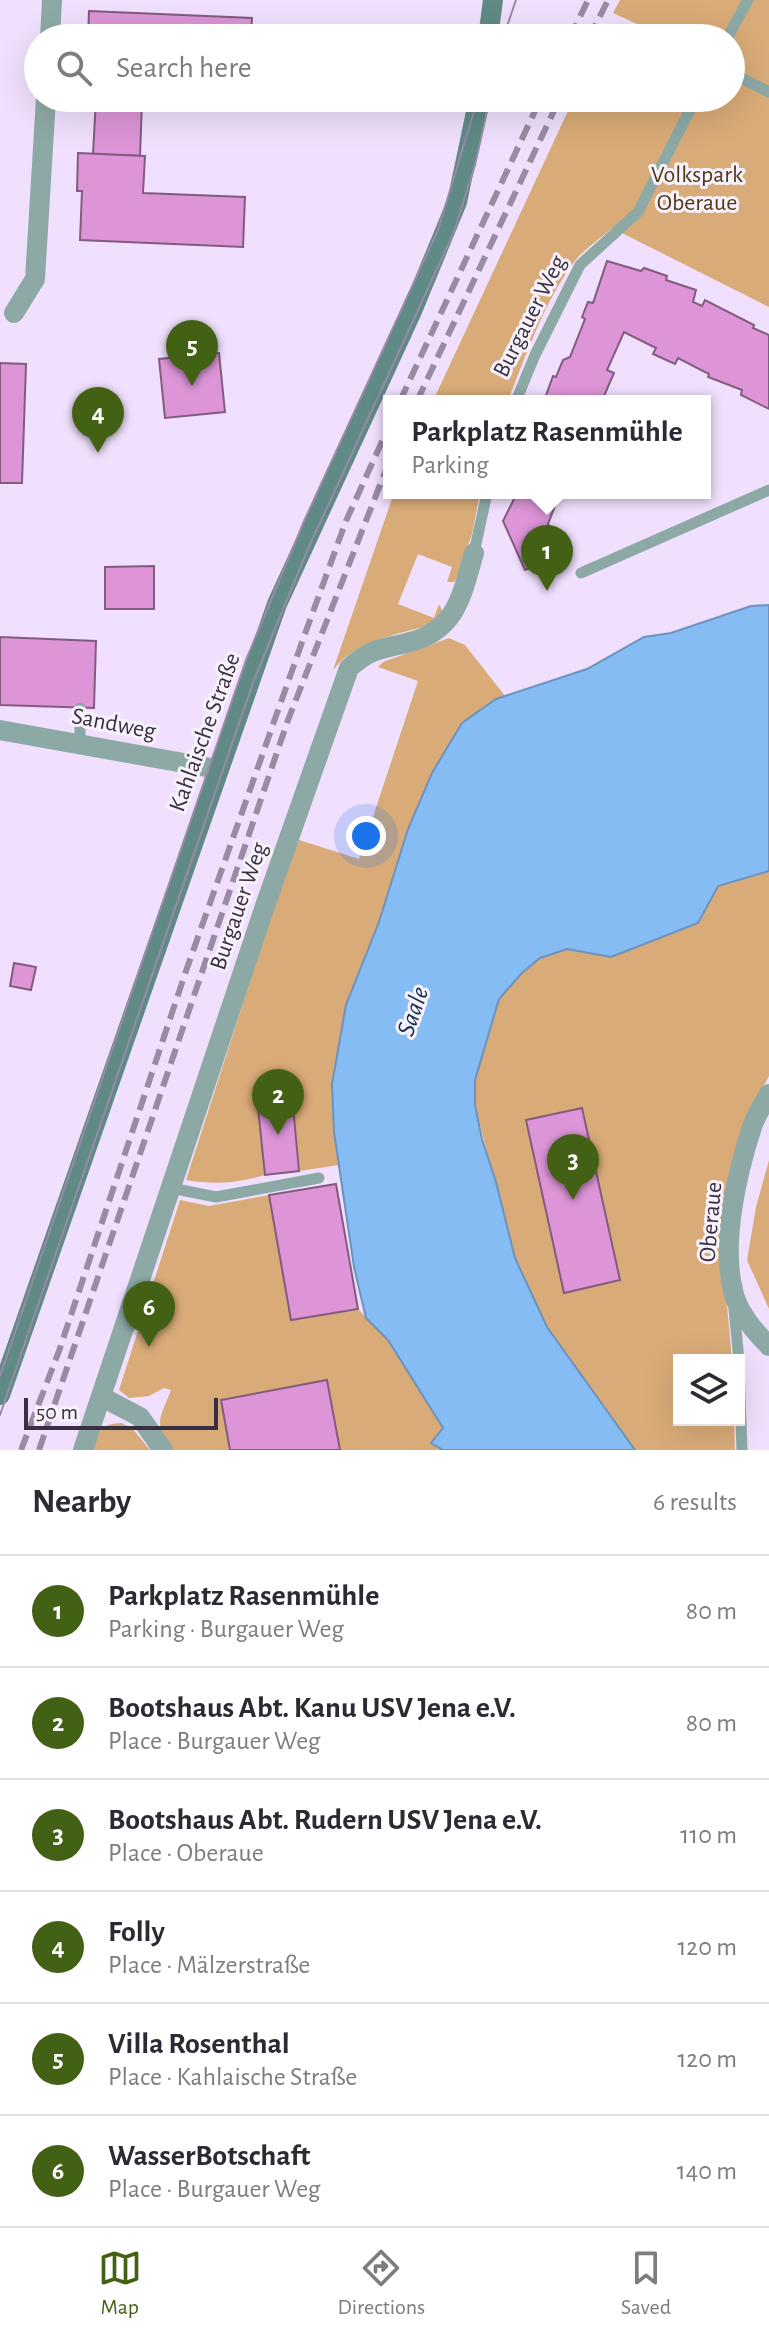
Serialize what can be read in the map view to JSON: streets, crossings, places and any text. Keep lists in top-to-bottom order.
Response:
{
  "streets": {
    "main road": ["Kahlaische Straße"],
    "street": ["Burgauer Weg", "Sandweg", "Oberaue"]
  },
  "crossings": [
    ["Sandweg", "Kahlaische Straße"]
  ],
  "water": ["Saale"],
  "parks": ["Volkspark Oberaue"],
  "scale_bar": "50 m",
  "page": {
    "search": "Search here",
    "pins": [
      "5",
      "4",
      "1",
      "2",
      "3",
      "6"
    ],
    "popup": ["Parkplatz Rasenmühle", "Parking"],
    "scale": "50 m",
    "heading": ["Nearby", "6 results"],
    "list": [
      {
        "mark": "1",
        "name": "Parkplatz Rasenmühle",
        "note": "Parking · Burgauer Weg",
        "value": "80 m"
      },
      {
        "mark": "2",
        "name": "Bootshaus Abt. Kanu USV Jena e.V.",
        "note": "Place · Burgauer Weg",
        "value": "80 m"
      },
      {
        "mark": "3",
        "name": "Bootshaus Abt. Rudern USV Jena e.V.",
        "note": "Place · Oberaue",
        "value": "110 m"
      },
      {
        "mark": "4",
        "name": "Folly",
        "note": "Place · Mälzerstraße",
        "value": "120 m"
      },
      {
        "mark": "5",
        "name": "Villa Rosenthal",
        "note": "Place · Kahlaische Straße",
        "value": "120 m"
      },
      {
        "mark": "6",
        "name": "WasserBotschaft",
        "note": "Place · Burgauer Weg",
        "value": "140 m"
      }
    ],
    "nav": ["Map", "Directions", "Saved"]
  }
}
